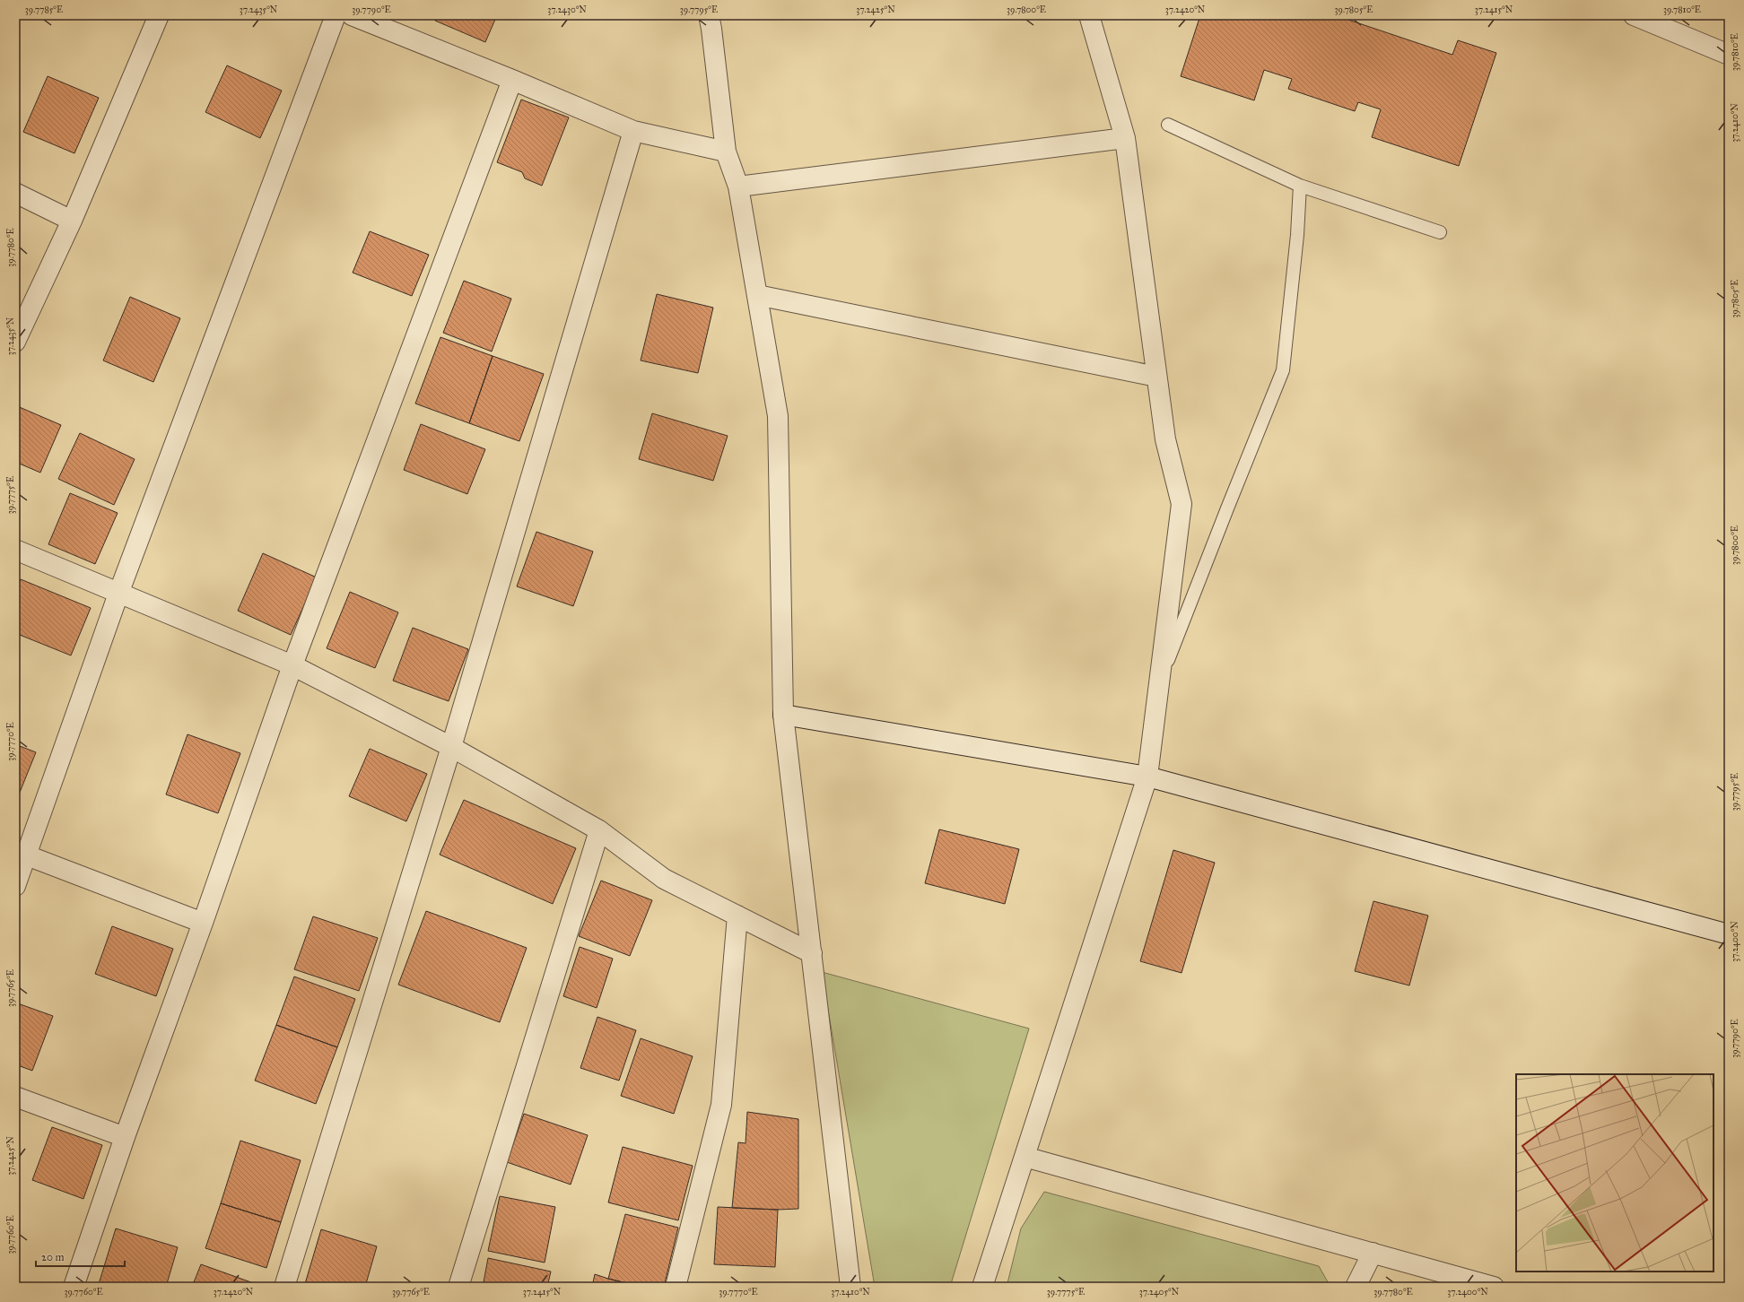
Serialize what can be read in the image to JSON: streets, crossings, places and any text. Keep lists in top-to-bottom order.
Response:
{
  "scale_bar": "20 m",
  "coordinates": [
    "39.7785°E",
    "37.2435°N",
    "39.7790°E",
    "37.2430°N",
    "39.7795°E",
    "37.2425°N",
    "39.7800°E",
    "37.2420°N",
    "39.7805°E",
    "37.2415°N",
    "39.7810°E",
    "37.2410°N",
    "39.7780°E",
    "39.7775°E",
    "39.7770°E",
    "37.2400°N",
    "39.7765°E",
    "39.7760°E",
    "37.2405°N"
  ]
}
